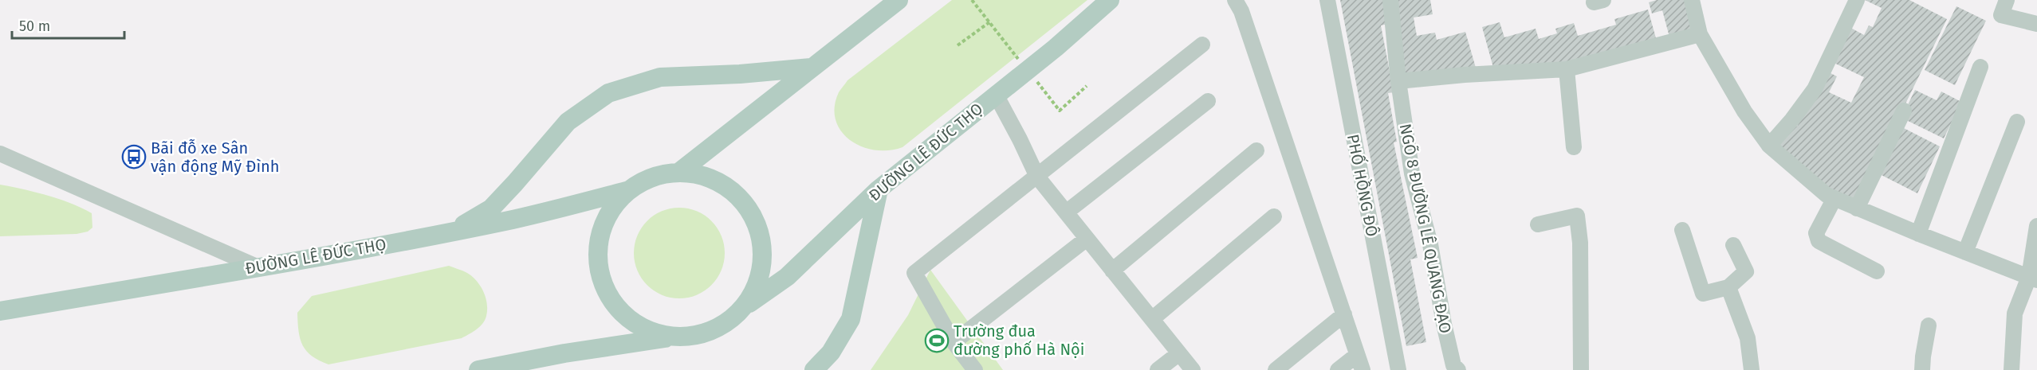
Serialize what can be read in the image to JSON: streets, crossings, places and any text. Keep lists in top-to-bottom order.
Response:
{
  "streets": {
    "main road": ["ĐƯỜNG LÊ ĐỨC THỌ"],
    "street": ["PHỐ HỒNG ĐÔ", "NGÕ 8 ĐƯỜNG LÊ QUANG ĐẠO"]
  },
  "places": {
    "bus stop": ["Bãi đỗ xe Sân vận động Mỹ Đình"],
    "sports": ["Trường đua đường phố Hà Nội"]
  },
  "scale_bar": "50 m"
}
